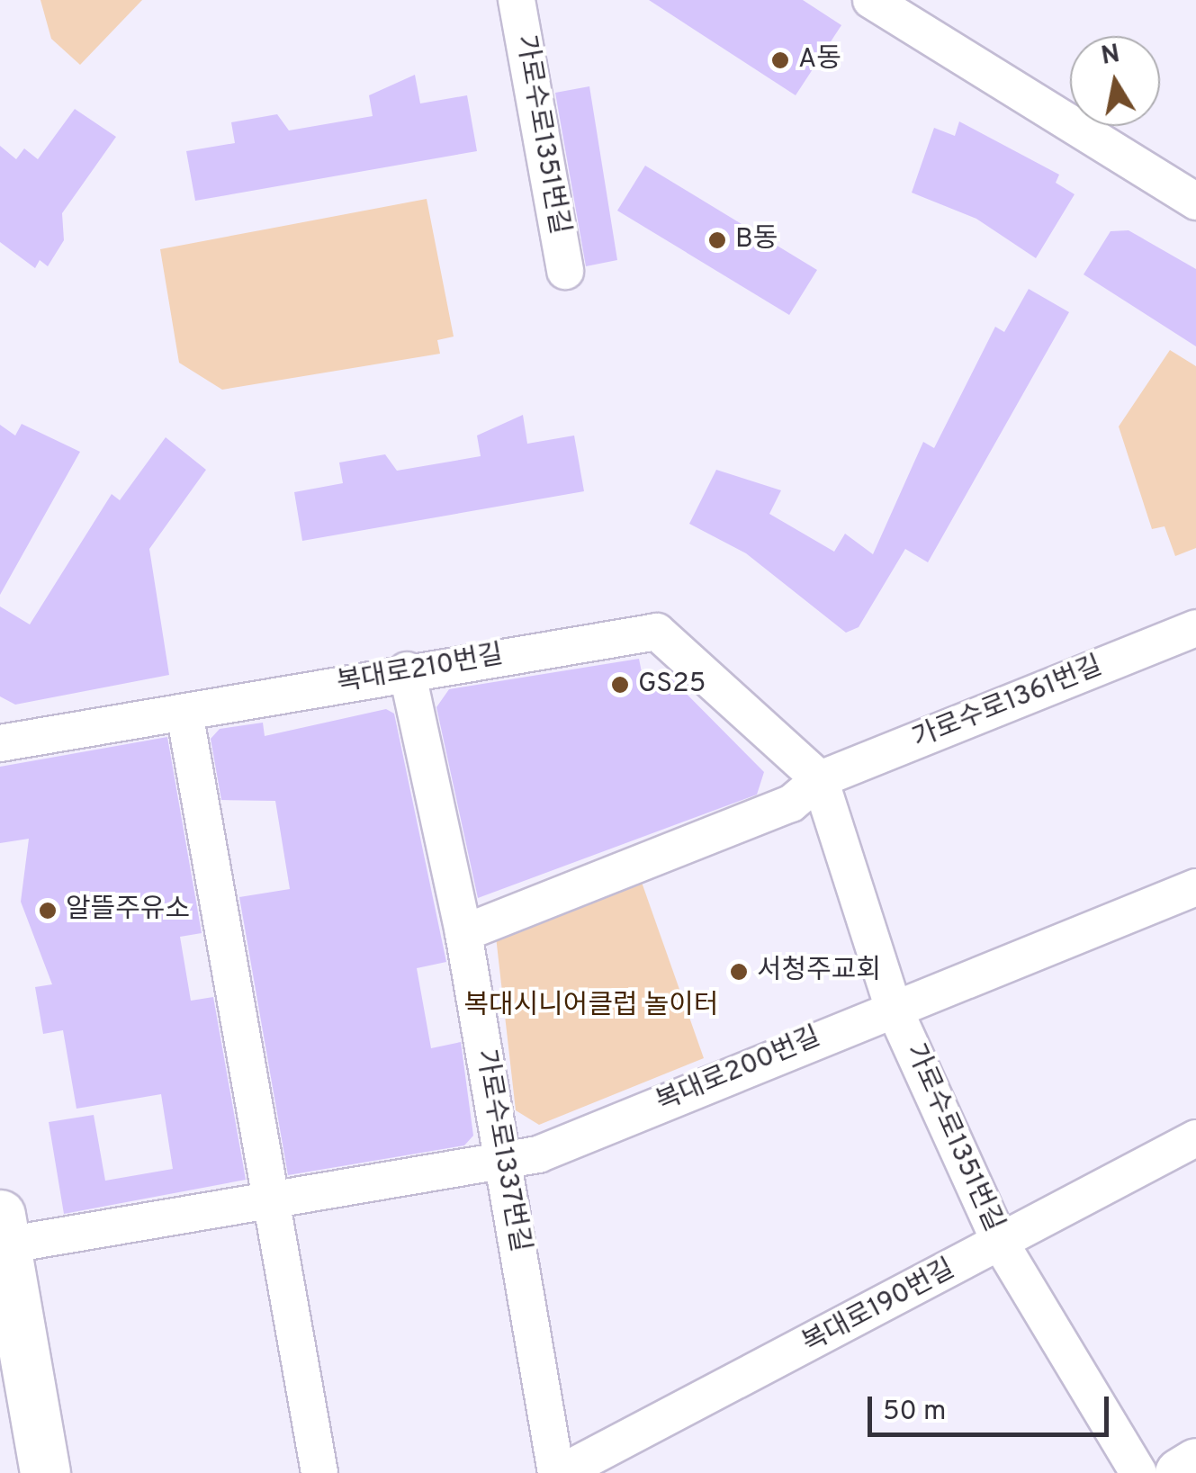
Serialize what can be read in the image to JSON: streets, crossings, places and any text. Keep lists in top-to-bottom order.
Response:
{
  "streets": {
    "street": [
      "가로수로1351번길",
      "복대로210번길",
      "가로수로1361번길",
      "복대로200번길",
      "가로수로1337번길",
      "복대로190번길"
    ]
  },
  "crossings": [
    ["가로수로1351번길", "복대로210번길"],
    ["가로수로1351번길", "가로수로1361번길"],
    ["가로수로1351번길", "복대로200번길"],
    ["가로수로1351번길", "복대로190번길"],
    ["복대로210번길", "가로수로1361번길"],
    ["복대로210번길", "가로수로1337번길"],
    ["복대로200번길", "가로수로1337번길"],
    ["가로수로1337번길", "복대로190번길"]
  ],
  "parks": ["복대시니어클럽 놀이터"],
  "places": [
    "A동",
    "B동",
    "GS25",
    "알뜰주유소",
    "서청주교회"
  ],
  "scale_bar": "50 m",
  "north": "top"
}
